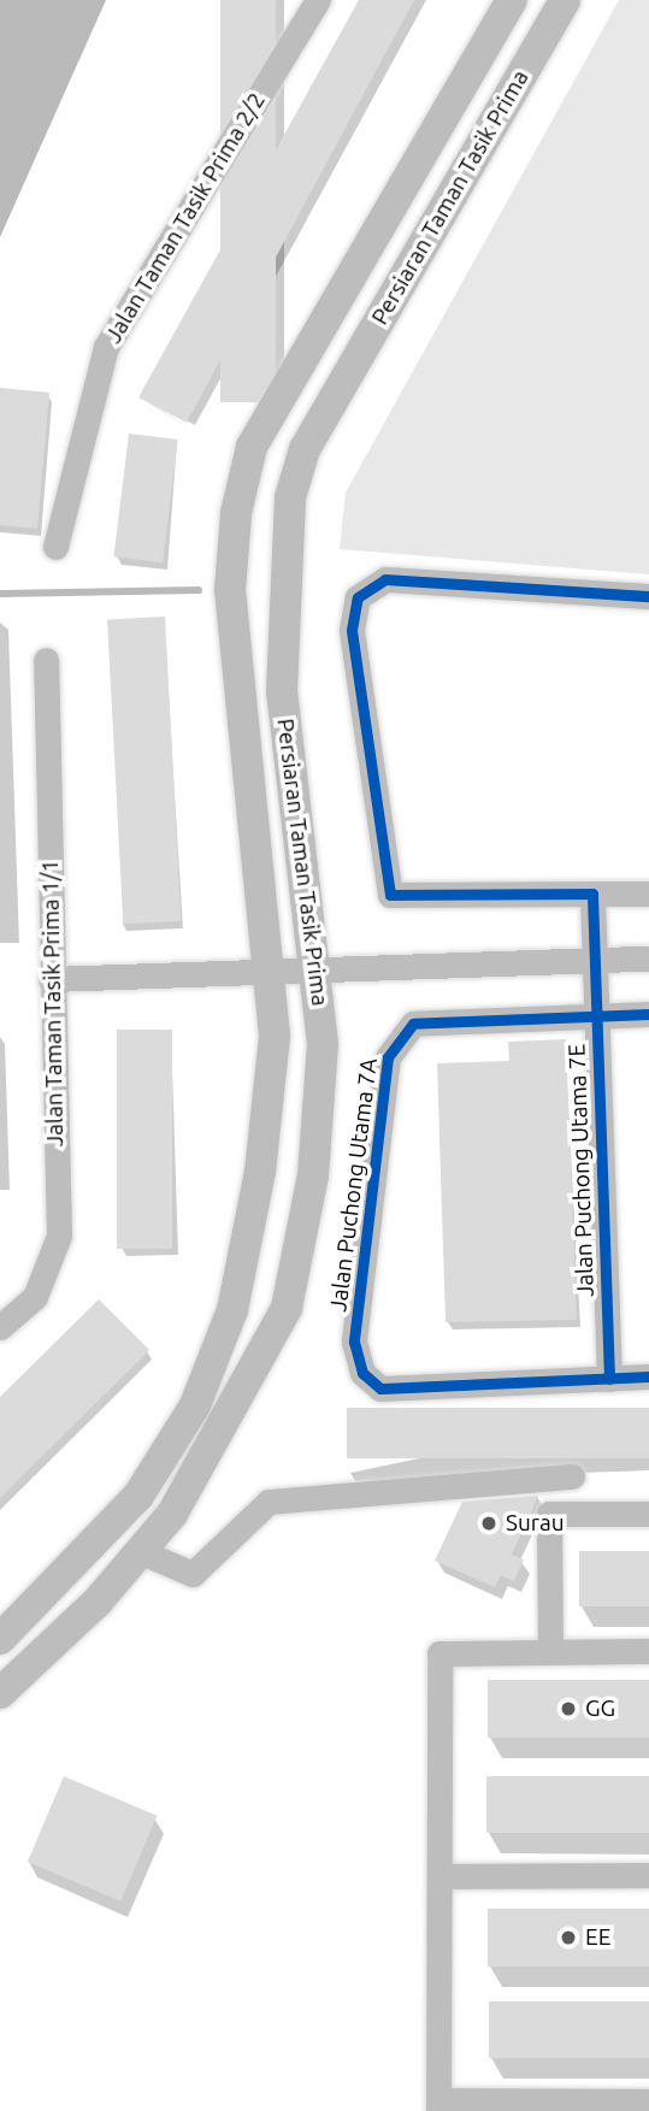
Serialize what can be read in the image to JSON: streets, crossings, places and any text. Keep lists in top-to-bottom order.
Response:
{
  "streets": {
    "main road": ["Persiaran Taman Tasik Prima"],
    "street": [
      "Jalan Taman Tasik Prima 2/2",
      "Jalan Taman Tasik Prima 1/1",
      "Jalan Puchong Utama 7E",
      "Jalan Puchong Utama 7A"
    ]
  },
  "crossings": [
    ["Jalan Puchong Utama 7E", "Jalan Puchong Utama 7A"]
  ],
  "places": ["Surau", "GG", "EE"]
}
